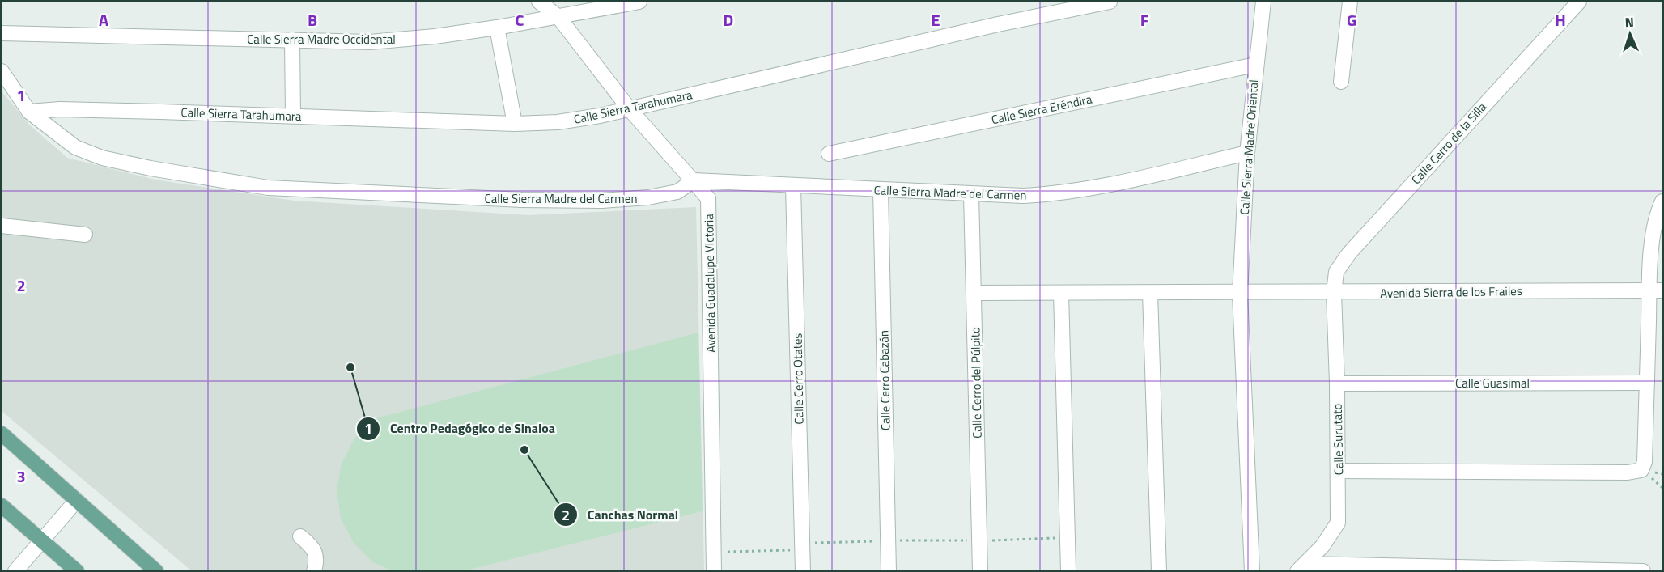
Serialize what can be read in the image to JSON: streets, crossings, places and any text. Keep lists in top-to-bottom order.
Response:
{
  "streets": {
    "street": [
      "Calle Sierra Madre Occidental",
      "Calle Sierra Tarahumara",
      "Calle Sierra Eréndira",
      "Calle Cerro de la Silla",
      "Calle Sierra Madre Oriental",
      "Calle Sierra Madre del Carmen",
      "Avenida Guadalupe Victoria",
      "Avenida Sierra de los Frailes",
      "Calle Cerro Otates",
      "Calle Cerro Cabazán",
      "Calle Cerro del Púlpito",
      "Calle Guasimal",
      "Calle Surutato"
    ]
  },
  "crossings": [
    ["Calle Sierra Madre Occidental", "Avenida Guadalupe Victoria"],
    ["Calle Sierra Tarahumara", "Calle Sierra Madre del Carmen"],
    ["Calle Sierra Tarahumara", "Avenida Guadalupe Victoria"],
    ["Calle Sierra Eréndira", "Calle Sierra Madre Oriental"],
    ["Calle Cerro de la Silla", "Avenida Sierra de los Frailes"],
    ["Calle Cerro de la Silla", "Calle Surutato"],
    ["Calle Sierra Madre Oriental", "Calle Sierra Madre del Carmen"],
    ["Calle Sierra Madre Oriental", "Avenida Sierra de los Frailes"],
    ["Calle Sierra Madre del Carmen", "Avenida Guadalupe Victoria"],
    ["Calle Sierra Madre del Carmen", "Calle Cerro Otates"],
    ["Calle Sierra Madre del Carmen", "Calle Cerro Cabazán"],
    ["Calle Sierra Madre del Carmen", "Calle Cerro del Púlpito"],
    ["Avenida Sierra de los Frailes", "Calle Cerro del Púlpito"],
    ["Avenida Sierra de los Frailes", "Calle Surutato"],
    ["Calle Guasimal", "Calle Surutato"]
  ],
  "places": ["Centro Pedagógico de Sinaloa", "Canchas Normal"],
  "north": "top",
  "grid": {
    "columns": [
      "A",
      "B",
      "C",
      "D",
      "E",
      "F",
      "G",
      "H"
    ],
    "rows": ["1", "2", "3"]
  }
}
